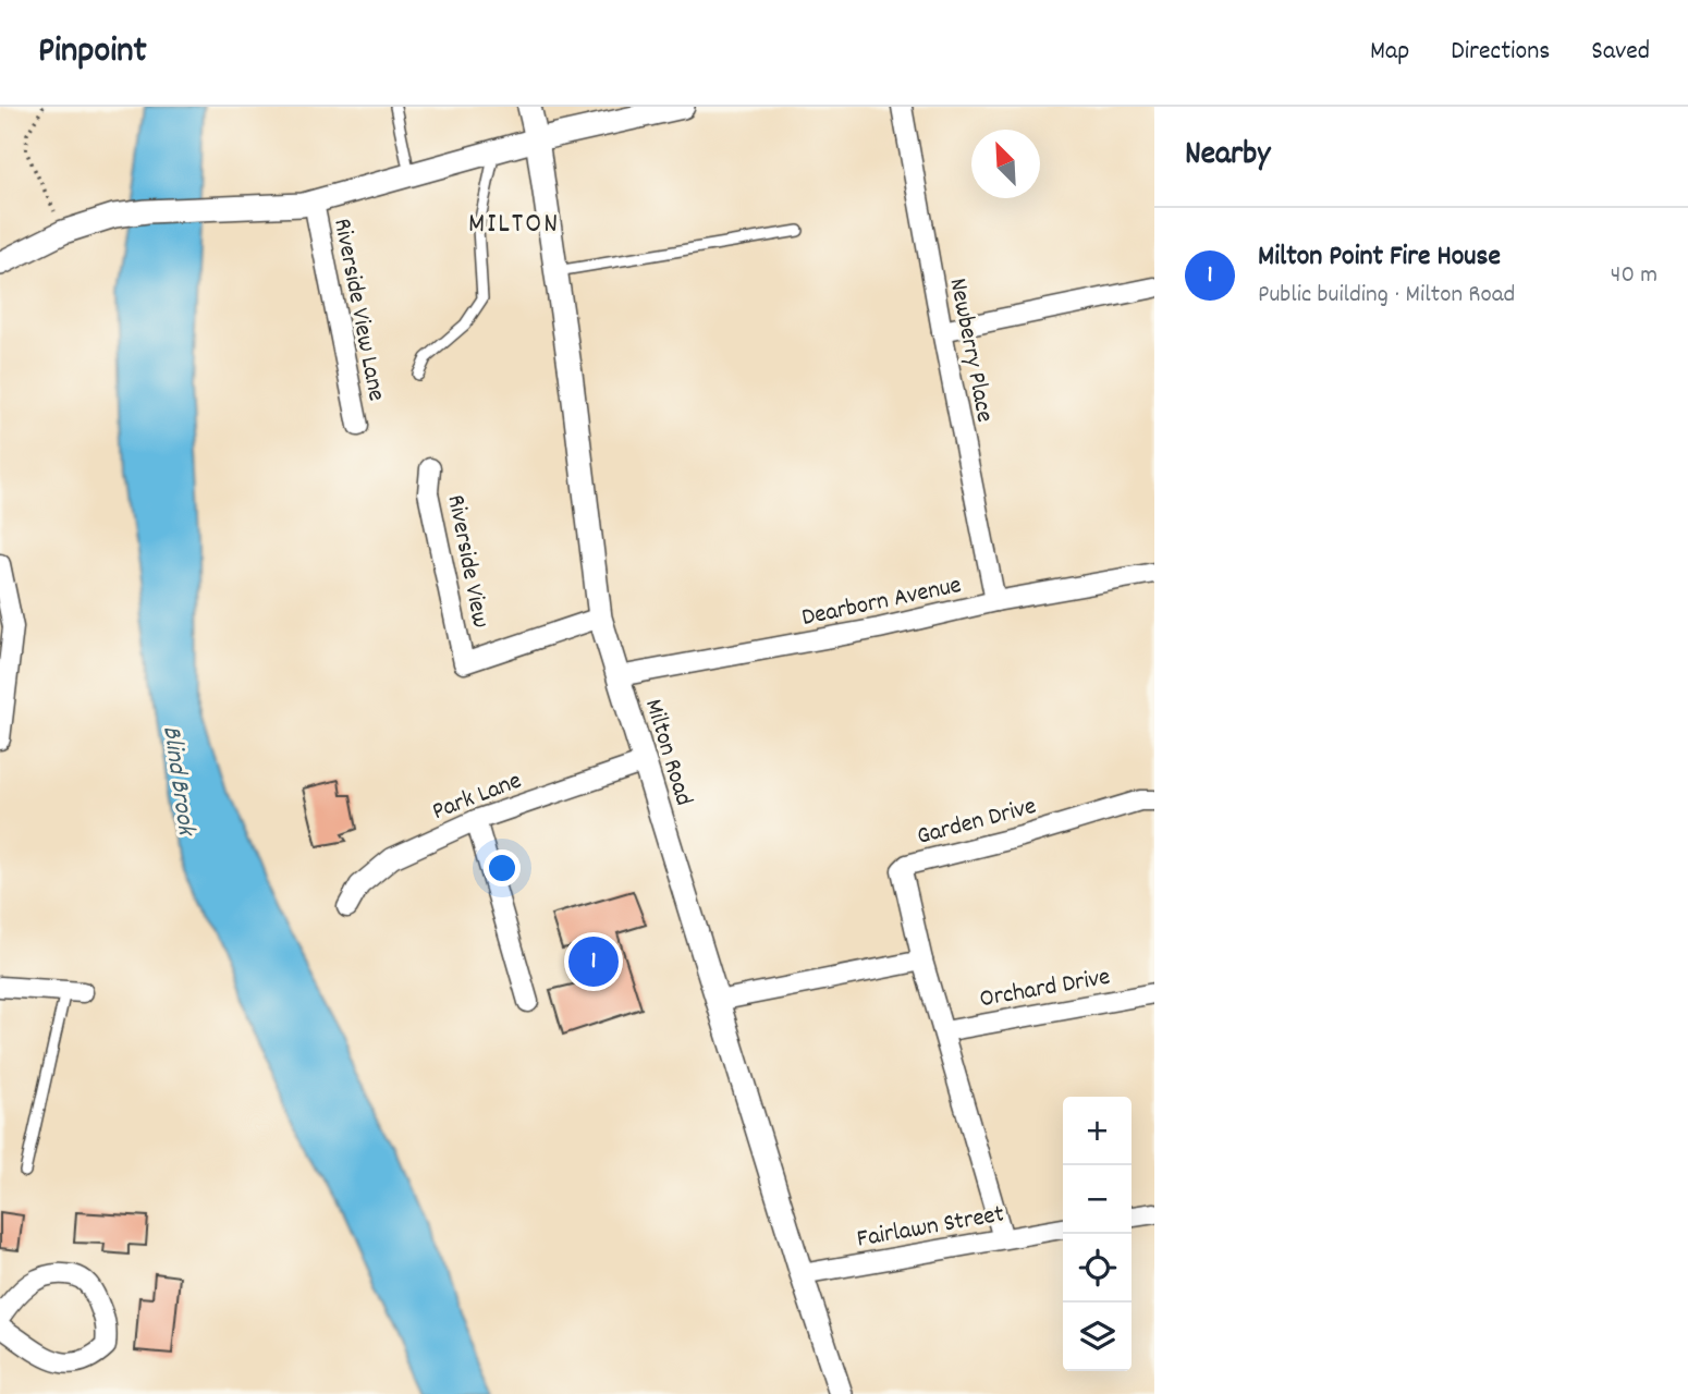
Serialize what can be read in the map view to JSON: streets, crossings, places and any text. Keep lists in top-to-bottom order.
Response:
{
  "streets": {
    "street": [
      "Riverside View Lane",
      "Newberry Place",
      "Riverside View",
      "Dearborn Avenue",
      "Milton Road",
      "Park Lane",
      "Garden Drive",
      "Orchard Drive",
      "Fairlawn Street"
    ]
  },
  "crossings": [
    ["Newberry Place", "Dearborn Avenue"],
    ["Riverside View", "Milton Road"],
    ["Dearborn Avenue", "Milton Road"],
    ["Milton Road", "Park Lane"],
    ["Milton Road", "Fairlawn Street"],
    ["Garden Drive", "Orchard Drive"],
    ["Garden Drive", "Fairlawn Street"]
  ],
  "districts": ["MILTON"],
  "water": ["Blind Brook"],
  "north": "top left",
  "page": {
    "header": "Pinpoint",
    "nav": ["Map", "Directions", "Saved"],
    "heading": "Nearby",
    "list": [
      {
        "mark": "1",
        "name": "Milton Point Fire House",
        "note": "Public building · Milton Road",
        "value": "40 m"
      }
    ],
    "pins": "1",
    "map_buttons": ["+", "−"]
  }
}
